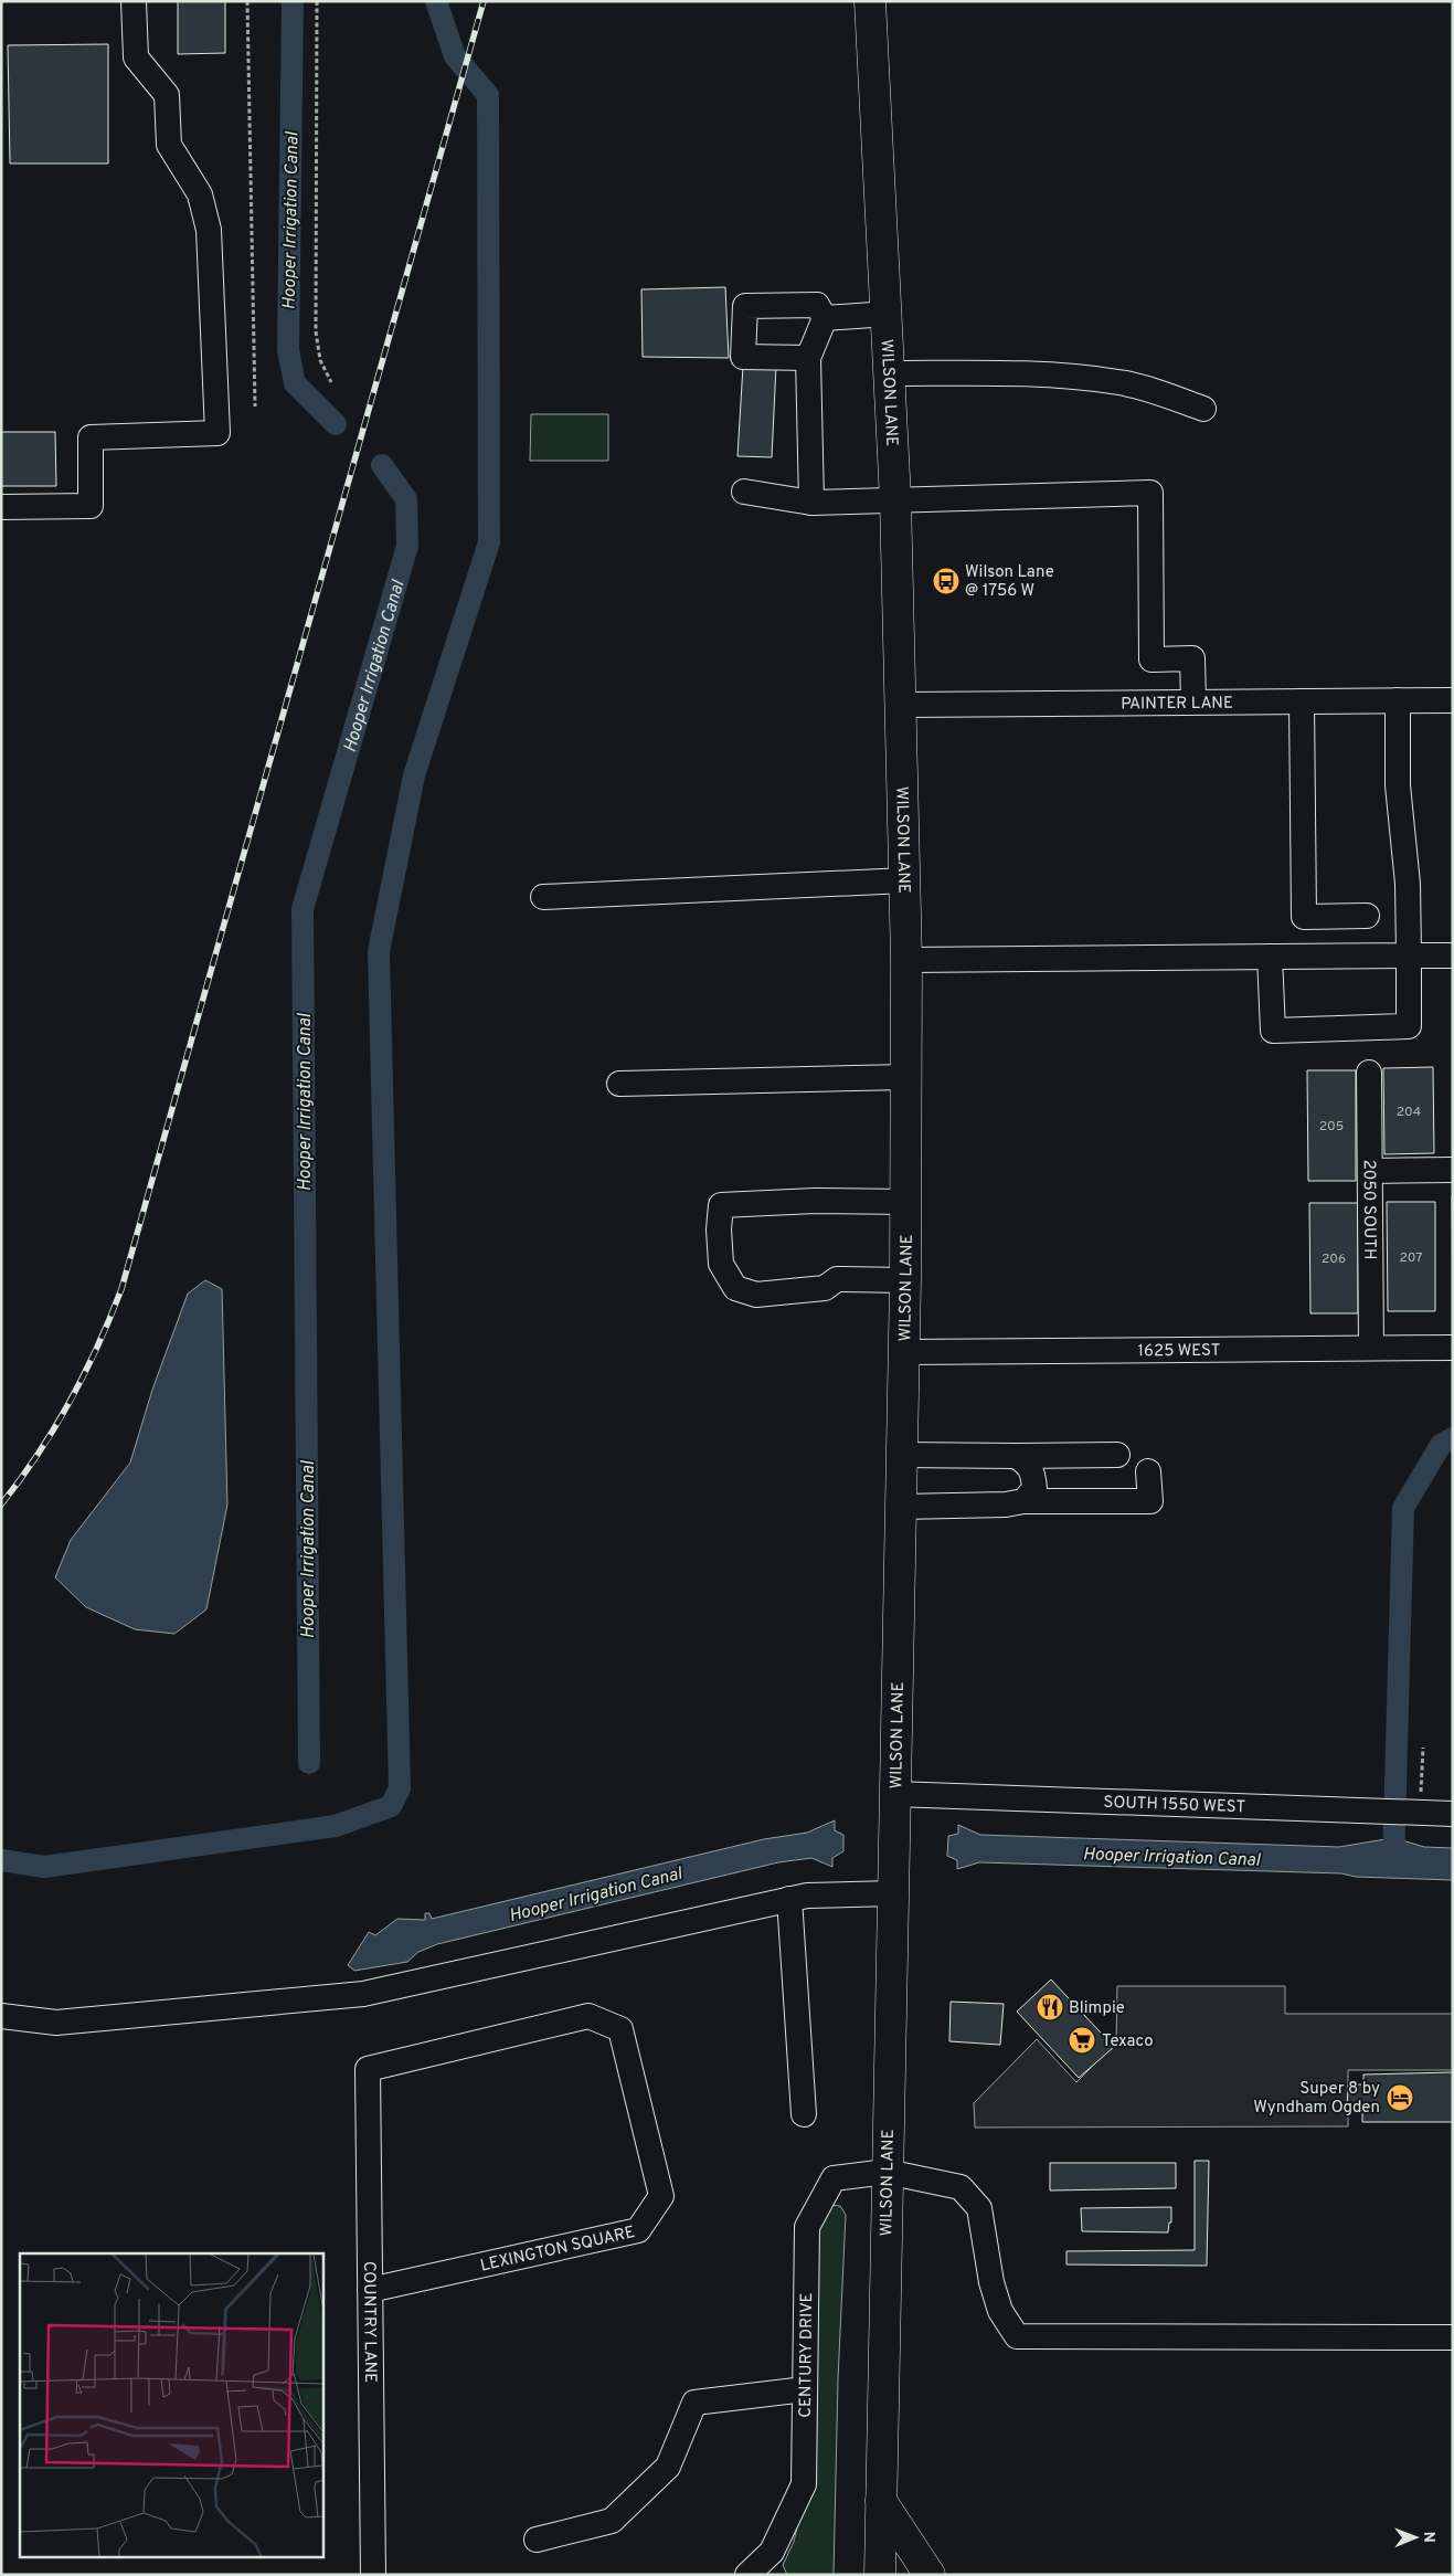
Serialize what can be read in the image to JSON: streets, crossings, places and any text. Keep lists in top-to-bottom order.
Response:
{
  "streets": {
    "main road": ["WILSON LANE"],
    "street": [
      "PAINTER LANE",
      "2050 SOUTH",
      "1625 WEST",
      "SOUTH 1550 WEST",
      "LEXINGTON SQUARE",
      "COUNTRY LANE",
      "CENTURY DRIVE"
    ]
  },
  "crossings": [
    ["WILSON LANE", "PAINTER LANE"],
    ["WILSON LANE", "1625 WEST"],
    ["WILSON LANE", "SOUTH 1550 WEST"],
    ["WILSON LANE", "CENTURY DRIVE"],
    ["2050 SOUTH", "1625 WEST"],
    ["LEXINGTON SQUARE", "COUNTRY LANE"]
  ],
  "water": ["Hooper Irrigation Canal"],
  "places": {
    "bus stop": ["Wilson Lane @ 1756 W"],
    "restaurant": ["Blimpie"],
    "supermarket": ["Texaco"],
    "hotel": ["Super 8 by Wyndham Ogden"]
  },
  "house_numbers": [
    "204",
    "205",
    "207",
    "206"
  ],
  "north": "right"
}
